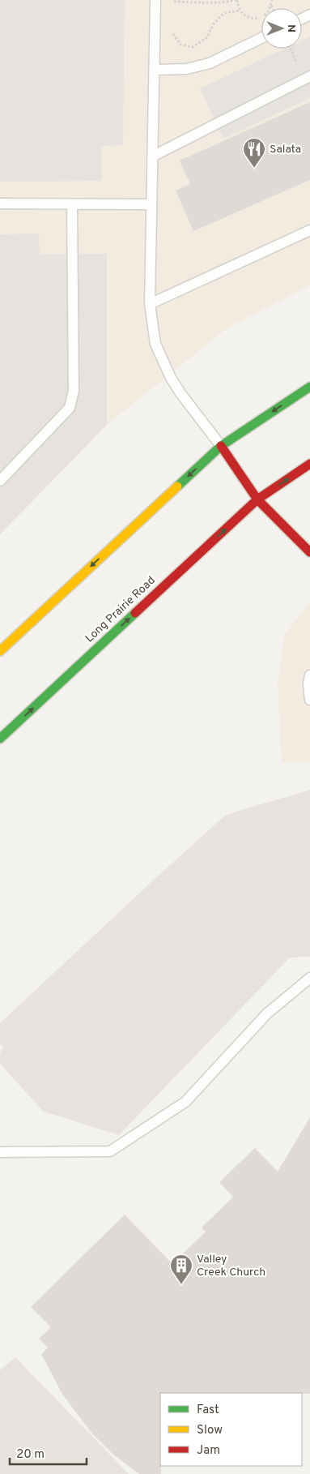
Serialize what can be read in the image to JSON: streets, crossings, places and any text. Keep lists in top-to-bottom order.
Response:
{
  "streets": {
    "main road": ["Long Prairie Road"]
  },
  "places": {
    "restaurant": ["Salata"],
    "building": ["Valley Creek Church"]
  },
  "legend": ["Fast", "Slow", "Jam"],
  "scale_bar": "20 m",
  "north": "right"
}
